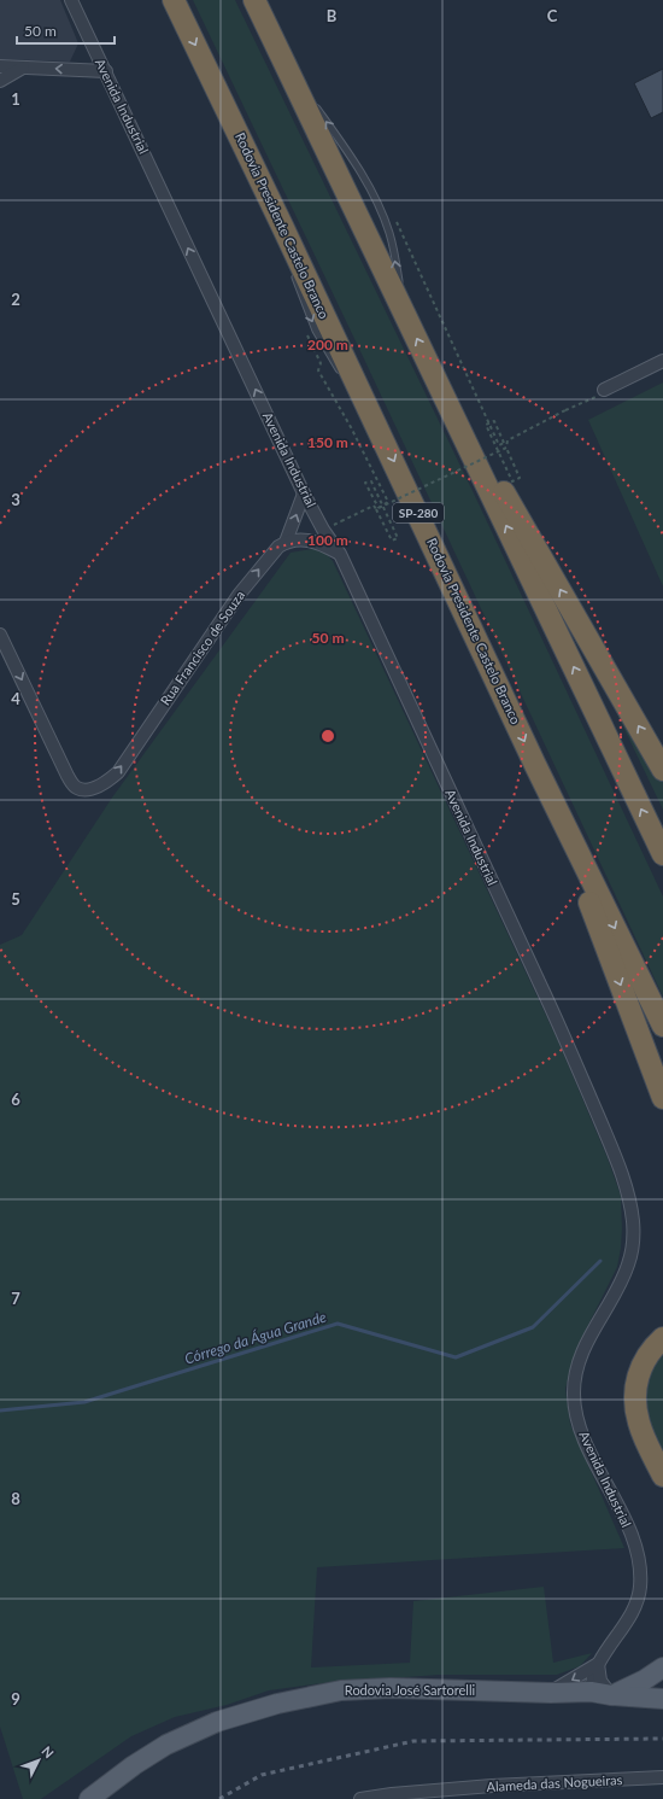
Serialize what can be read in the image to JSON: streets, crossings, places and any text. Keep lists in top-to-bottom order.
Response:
{
  "streets": {
    "highway": ["Rodovia Presidente Castelo Branco", "SP-280"],
    "main road": ["Rodovia José Sartorelli"],
    "street": ["Avenida Industrial", "Rua Francisco de Souza", "Alameda das Nogueiras"]
  },
  "crossings": [
    ["Avenida Industrial", "Rodovia José Sartorelli"]
  ],
  "water": ["Córrego da Água Grande"],
  "scale_bar": "50 m",
  "north": "top right",
  "grid": {
    "columns": ["B", "C"],
    "rows": [
      "1",
      "2",
      "3",
      "4",
      "5",
      "6",
      "7",
      "8",
      "9"
    ]
  },
  "rings": [
    "200 m",
    "150 m",
    "100 m",
    "50 m"
  ]
}
